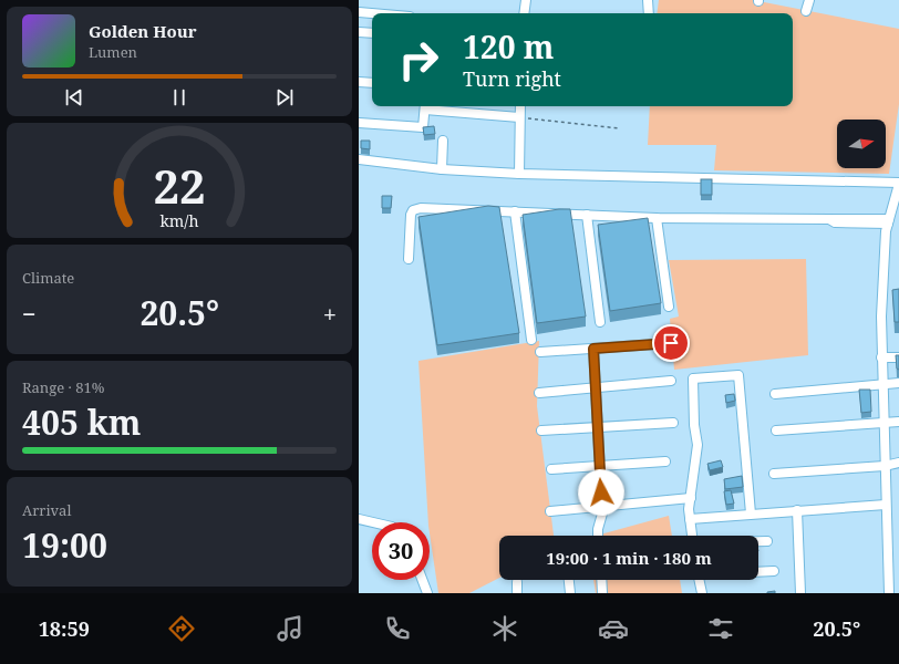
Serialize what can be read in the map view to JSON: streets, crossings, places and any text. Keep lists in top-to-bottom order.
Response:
{
  "north": "right",
  "page": {
    "turn": ["120 m", "Turn right"],
    "song": ["Golden Hour", "Lumen"],
    "tile": [
      "Climate",
      ["Range · 81%", "405 km"],
      ["Arrival", "19:00"]
    ],
    "heat": ["−", "20.5°", "+"],
    "limit": "30",
    "trip": "19:00 · 1 min · 180 m",
    "tabs": ["18:59", "20.5°"],
    "gauge": ["22", "km/h"]
  }
}
